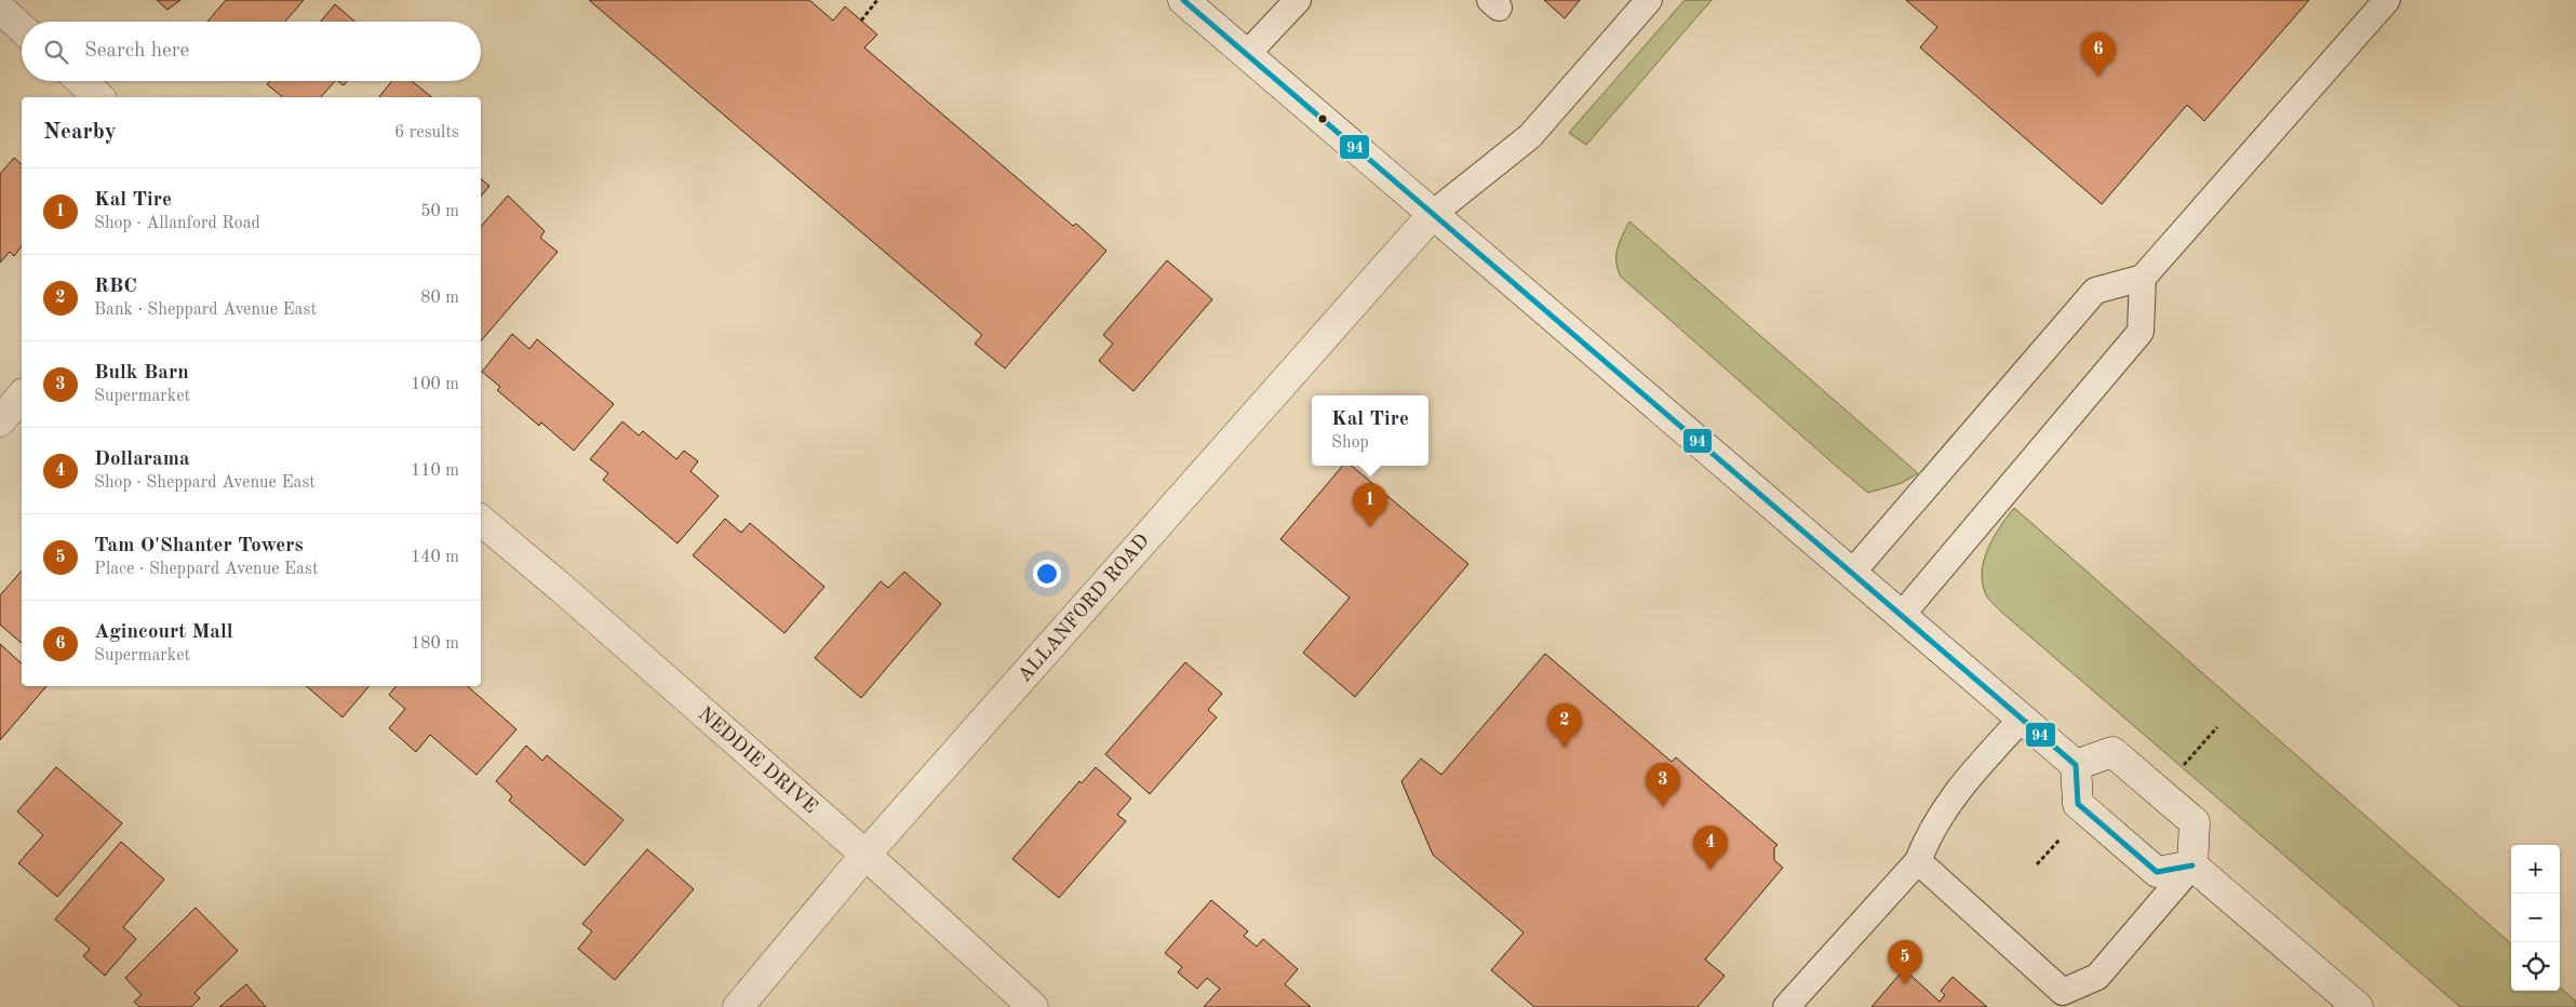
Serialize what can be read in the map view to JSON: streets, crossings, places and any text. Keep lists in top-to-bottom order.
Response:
{
  "streets": {
    "street": ["ALLANFORD ROAD", "NEDDIE DRIVE"]
  },
  "crossings": [
    ["ALLANFORD ROAD", "NEDDIE DRIVE"]
  ],
  "lines": ["transit line 94"],
  "page": {
    "search": "Search here",
    "pins": [
      "6",
      "1",
      "2",
      "3",
      "4",
      "5"
    ],
    "heading": ["Nearby", "6 results"],
    "list": [
      {
        "mark": "1",
        "name": "Kal Tire",
        "note": "Shop · Allanford Road",
        "value": "50 m"
      },
      {
        "mark": "2",
        "name": "RBC",
        "note": "Bank · Sheppard Avenue East",
        "value": "80 m"
      },
      {
        "mark": "3",
        "name": "Bulk Barn",
        "note": "Supermarket",
        "value": "100 m"
      },
      {
        "mark": "4",
        "name": "Dollarama",
        "note": "Shop · Sheppard Avenue East",
        "value": "110 m"
      },
      {
        "mark": "5",
        "name": "Tam O'Shanter Towers",
        "note": "Place · Sheppard Avenue East",
        "value": "140 m"
      },
      {
        "mark": "6",
        "name": "Agincourt Mall",
        "note": "Supermarket",
        "value": "180 m"
      }
    ],
    "popup": ["Kal Tire", "Shop"],
    "map_buttons": ["+", "−"]
  }
}
